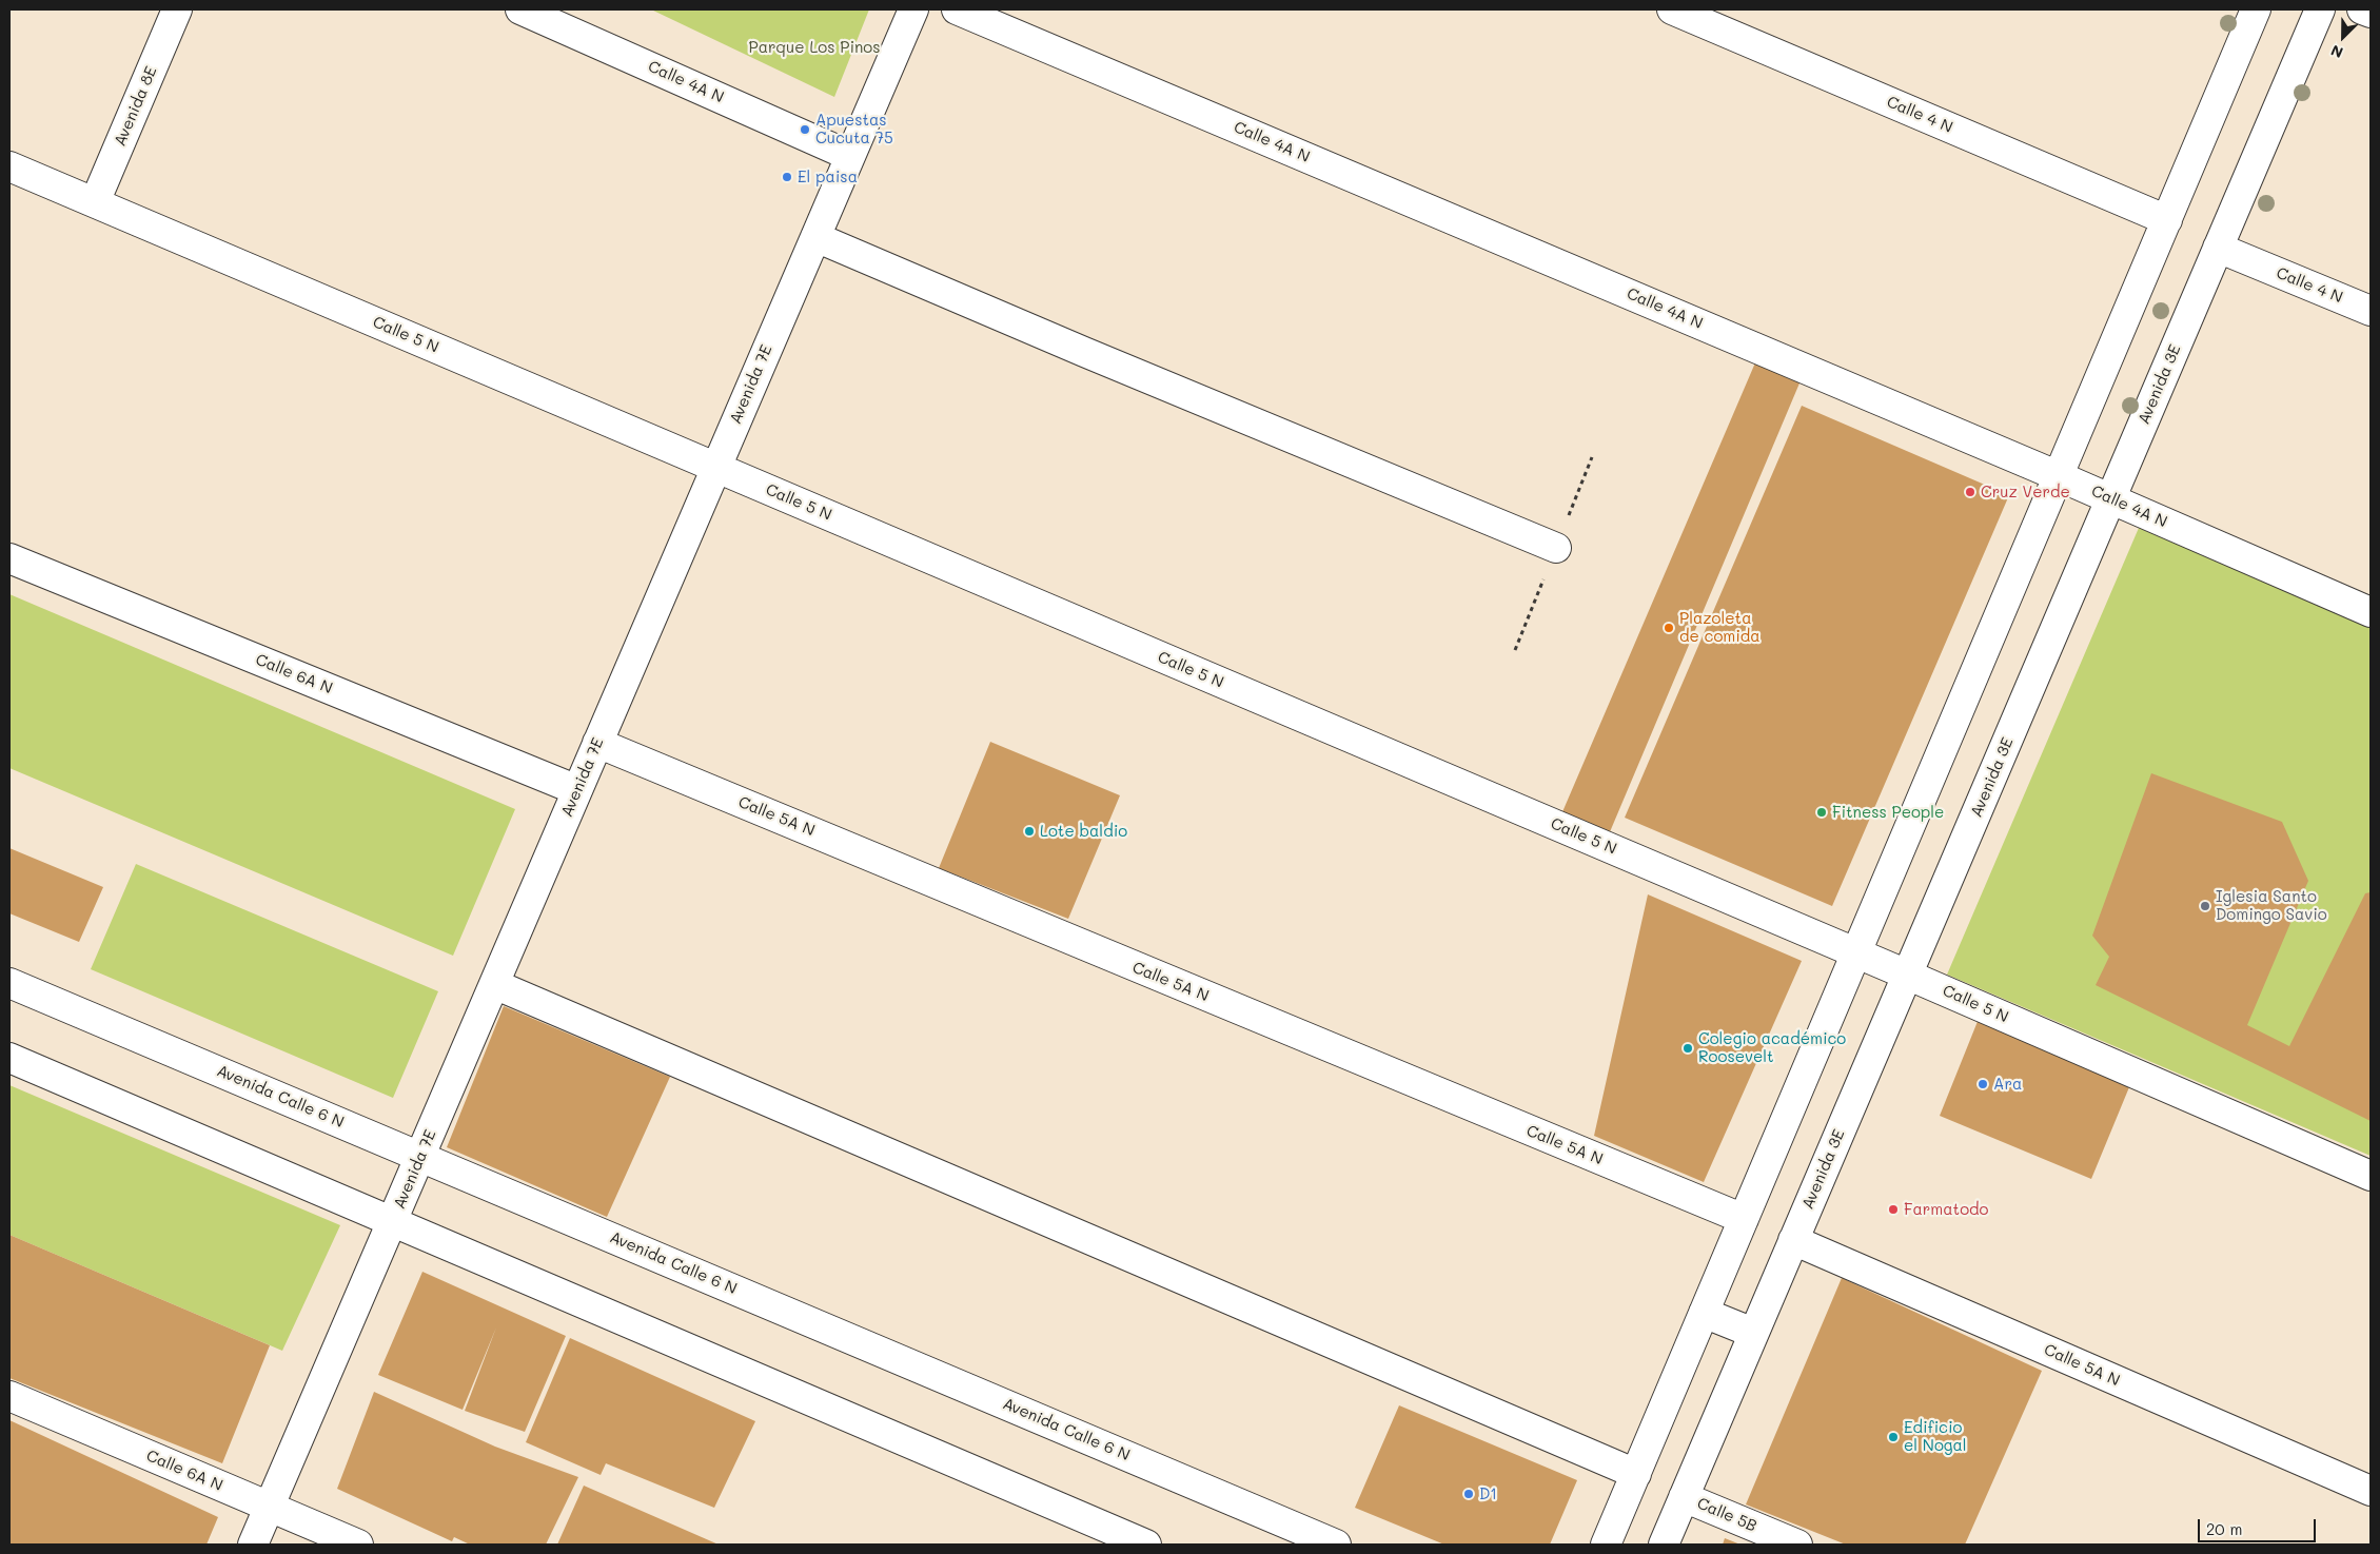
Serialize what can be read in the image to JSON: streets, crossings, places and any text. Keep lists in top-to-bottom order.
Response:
{
  "streets": {
    "street": [
      "Calle 4A N",
      "Avenida 8E",
      "Calle 4 N",
      "Calle 5 N",
      "Avenida 7E",
      "Avenida 3E",
      "Calle 6A N",
      "Calle 5A N",
      "Avenida Calle 6 N",
      "Calle 5B"
    ]
  },
  "crossings": [
    ["Calle 4A N", "Avenida 7E"],
    ["Calle 4A N", "Avenida 3E"],
    ["Avenida 8E", "Calle 5 N"],
    ["Calle 4 N", "Avenida 3E"],
    ["Calle 5 N", "Avenida 7E"],
    ["Calle 5 N", "Avenida 3E"],
    ["Avenida 7E", "Calle 6A N"],
    ["Avenida 7E", "Calle 5A N"],
    ["Avenida 7E", "Avenida Calle 6 N"],
    ["Avenida 3E", "Calle 5A N"],
    ["Avenida 3E", "Calle 5B"]
  ],
  "parks": ["Parque Los Pinos"],
  "places": [
    "Apuestas Cucuta 75",
    "El paisa",
    "Cruz Verde",
    "Plazoleta de comida",
    "Fitness People",
    "Lote baldio",
    "Iglesia Santo Domingo Savio",
    "Colegio académico Roosevelt",
    "Ara",
    "Farmatodo",
    "Edificio el Nogal",
    "D1"
  ],
  "scale_bar": "20 m",
  "north": "bottom left"
}
